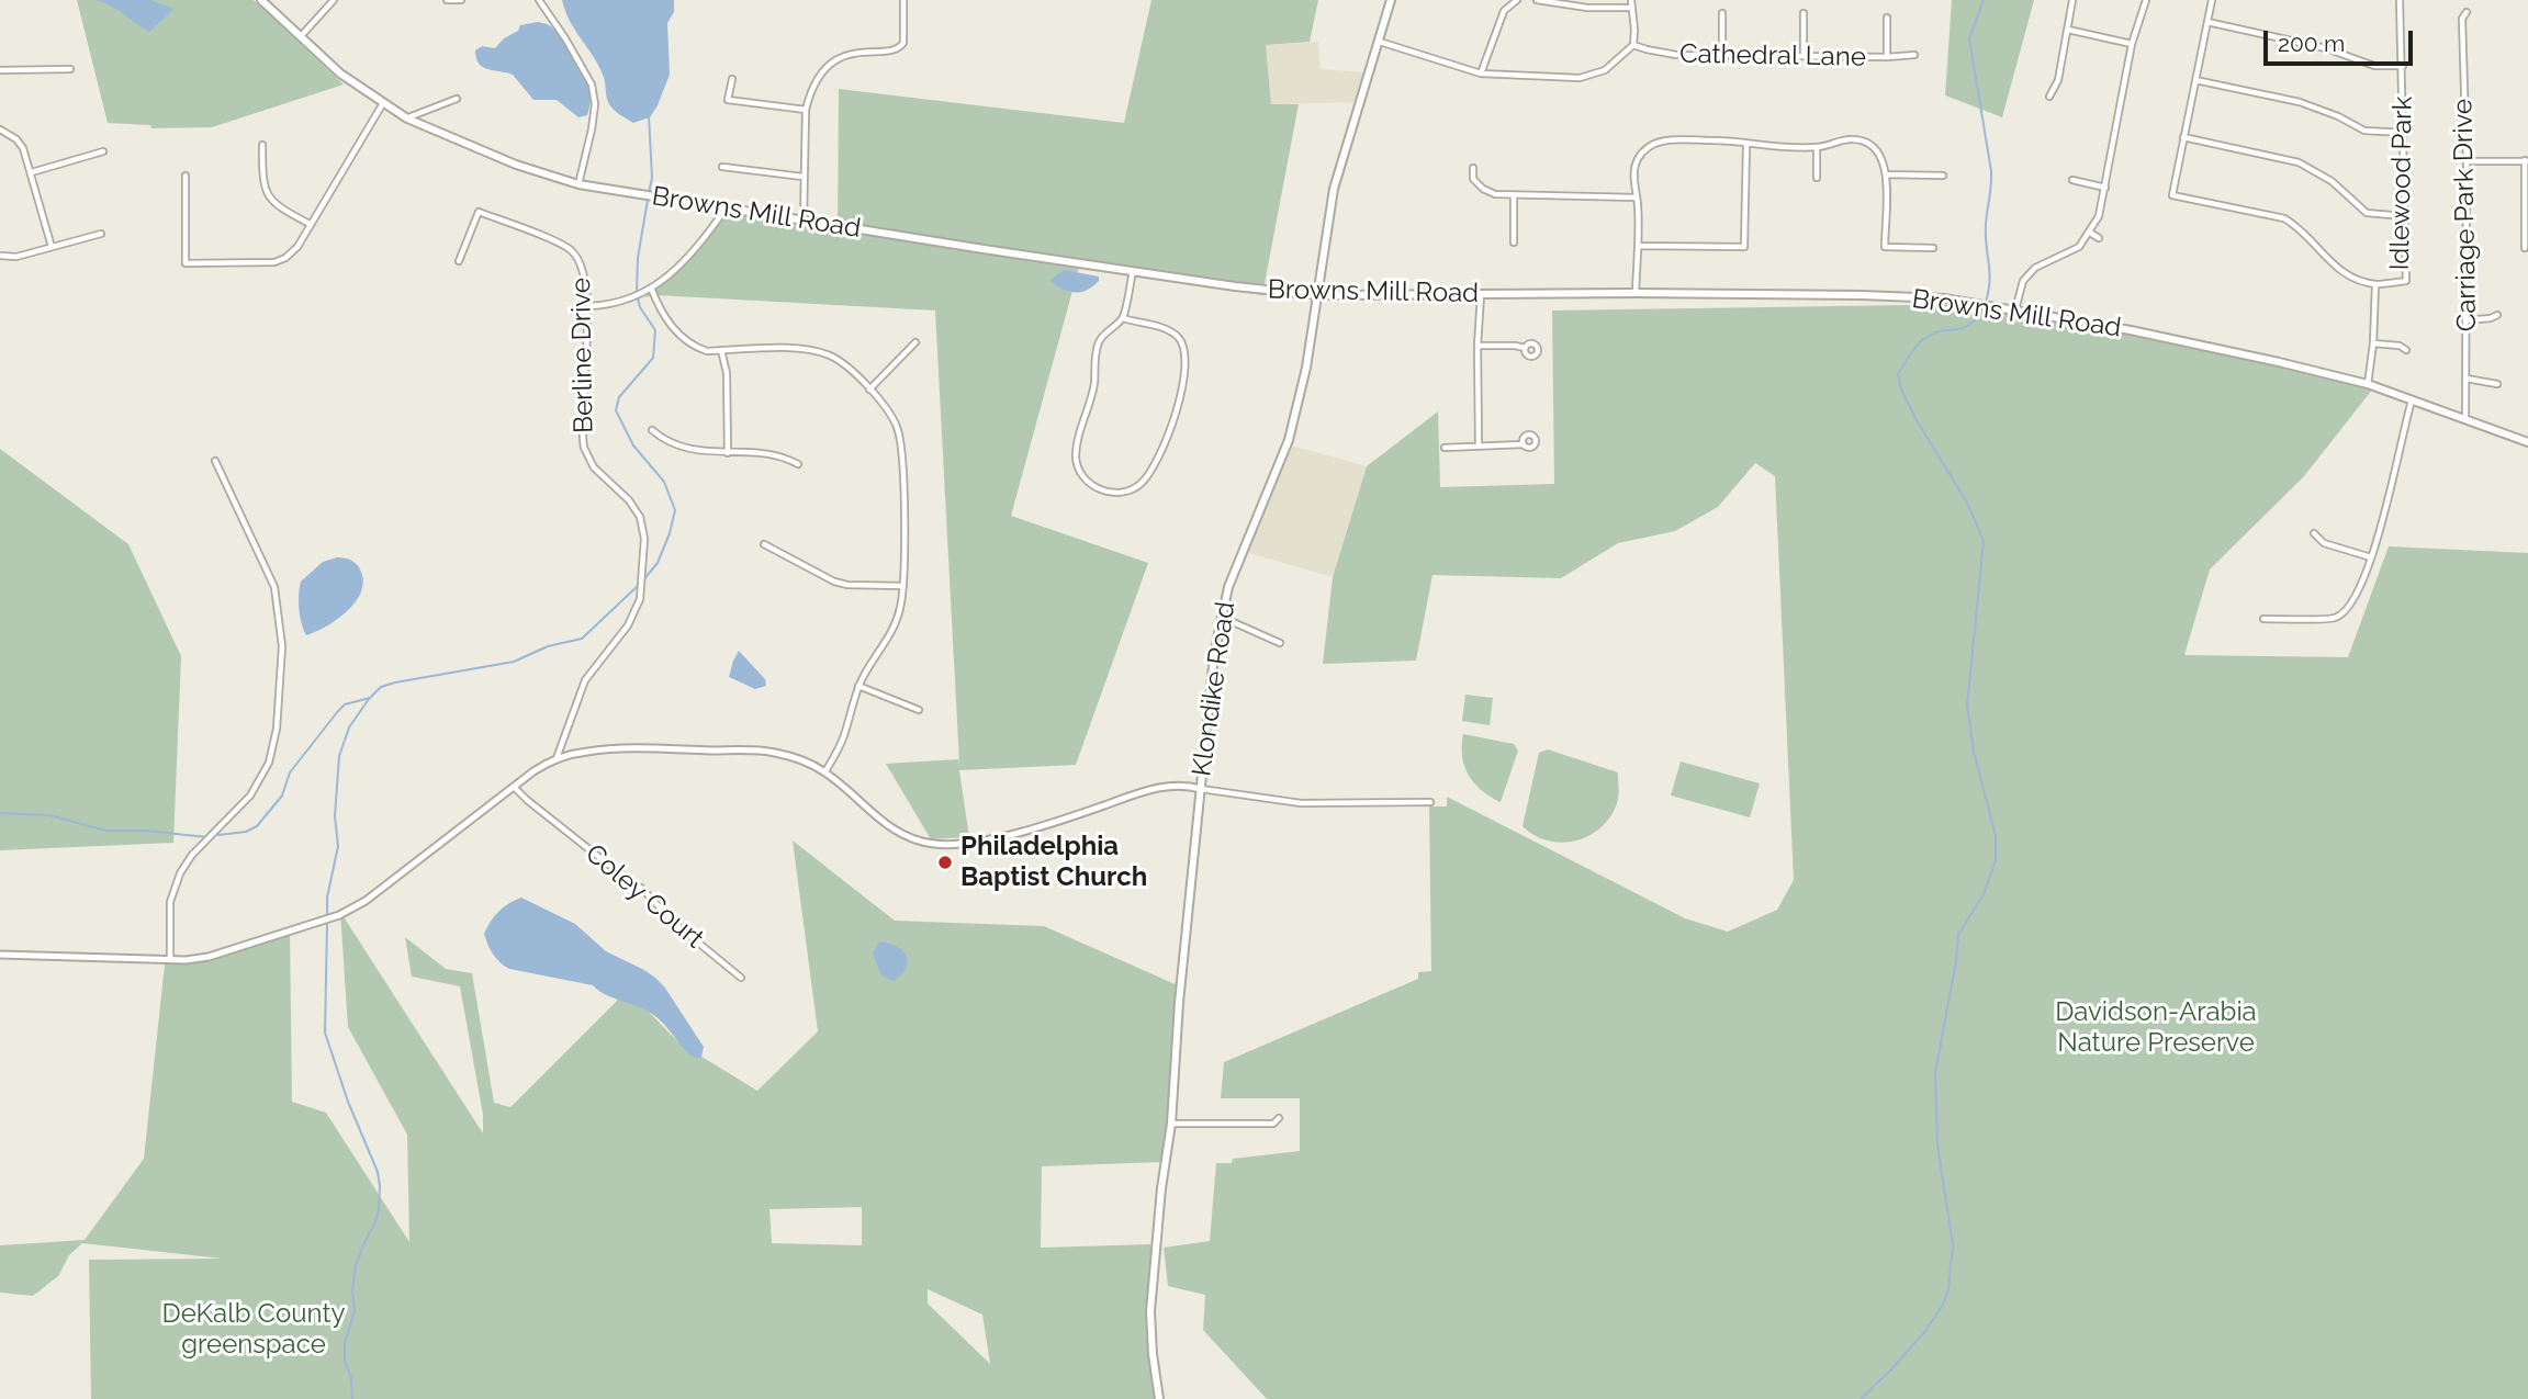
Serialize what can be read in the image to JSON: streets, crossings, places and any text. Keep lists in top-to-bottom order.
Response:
{
  "streets": {
    "main road": ["Browns Mill Road", "Klondike Road"],
    "street": [
      "Cathedral Lane",
      "Idlewood Park",
      "Carriage Park Drive",
      "Berline Drive",
      "Coley Court"
    ]
  },
  "crossings": [
    ["Browns Mill Road", "Carriage Park Drive"],
    ["Browns Mill Road", "Klondike Road"]
  ],
  "parks": ["Davidson-Arabia Nature Preserve", "DeKalb County greenspace"],
  "places": ["Philadelphia Baptist Church"],
  "scale_bar": "200 m"
}
